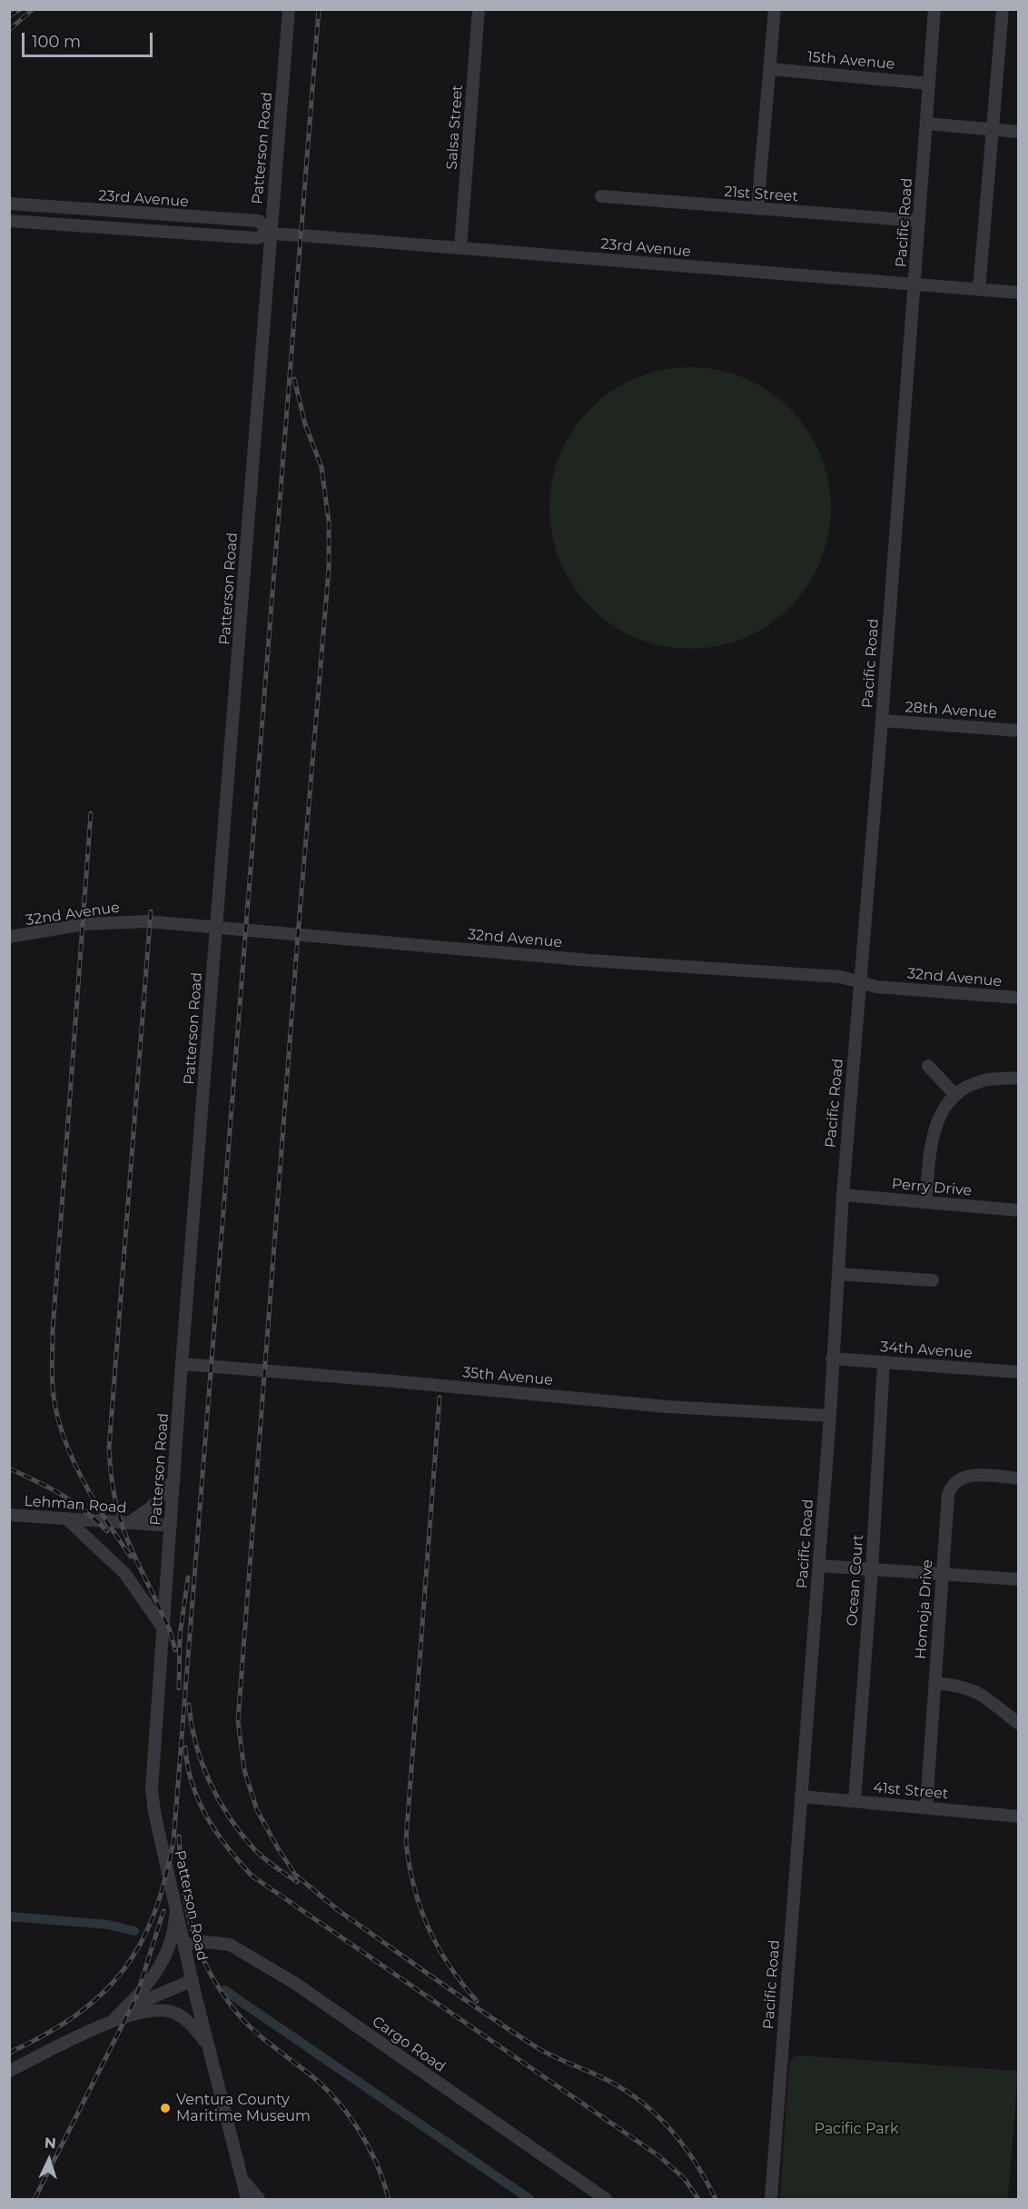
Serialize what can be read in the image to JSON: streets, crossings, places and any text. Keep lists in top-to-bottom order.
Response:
{
  "streets": {
    "street": [
      "15th Avenue",
      "Salsa Street",
      "Patterson Road",
      "21st Street",
      "23rd Avenue",
      "Pacific Road",
      "28th Avenue",
      "32nd Avenue",
      "Perry Drive",
      "34th Avenue",
      "35th Avenue",
      "Lehman Road",
      "Ocean Court",
      "Homoja Drive",
      "41st Street",
      "Cargo Road"
    ]
  },
  "crossings": [
    ["15th Avenue", "Pacific Road"],
    ["Salsa Street", "23rd Avenue"],
    ["Patterson Road", "23rd Avenue"],
    ["Patterson Road", "32nd Avenue"],
    ["Patterson Road", "35th Avenue"],
    ["Patterson Road", "Lehman Road"],
    ["Patterson Road", "Cargo Road"],
    ["21st Street", "Pacific Road"],
    ["23rd Avenue", "Pacific Road"],
    ["Pacific Road", "28th Avenue"],
    ["Pacific Road", "32nd Avenue"],
    ["Pacific Road", "Perry Drive"],
    ["Pacific Road", "34th Avenue"],
    ["Pacific Road", "35th Avenue"],
    ["Pacific Road", "41st Street"],
    ["34th Avenue", "Ocean Court"],
    ["Ocean Court", "41st Street"],
    ["Homoja Drive", "41st Street"]
  ],
  "parks": ["Pacific Park"],
  "places": ["Ventura County Maritime Museum"],
  "scale_bar": "100 m",
  "north": "top"
}
